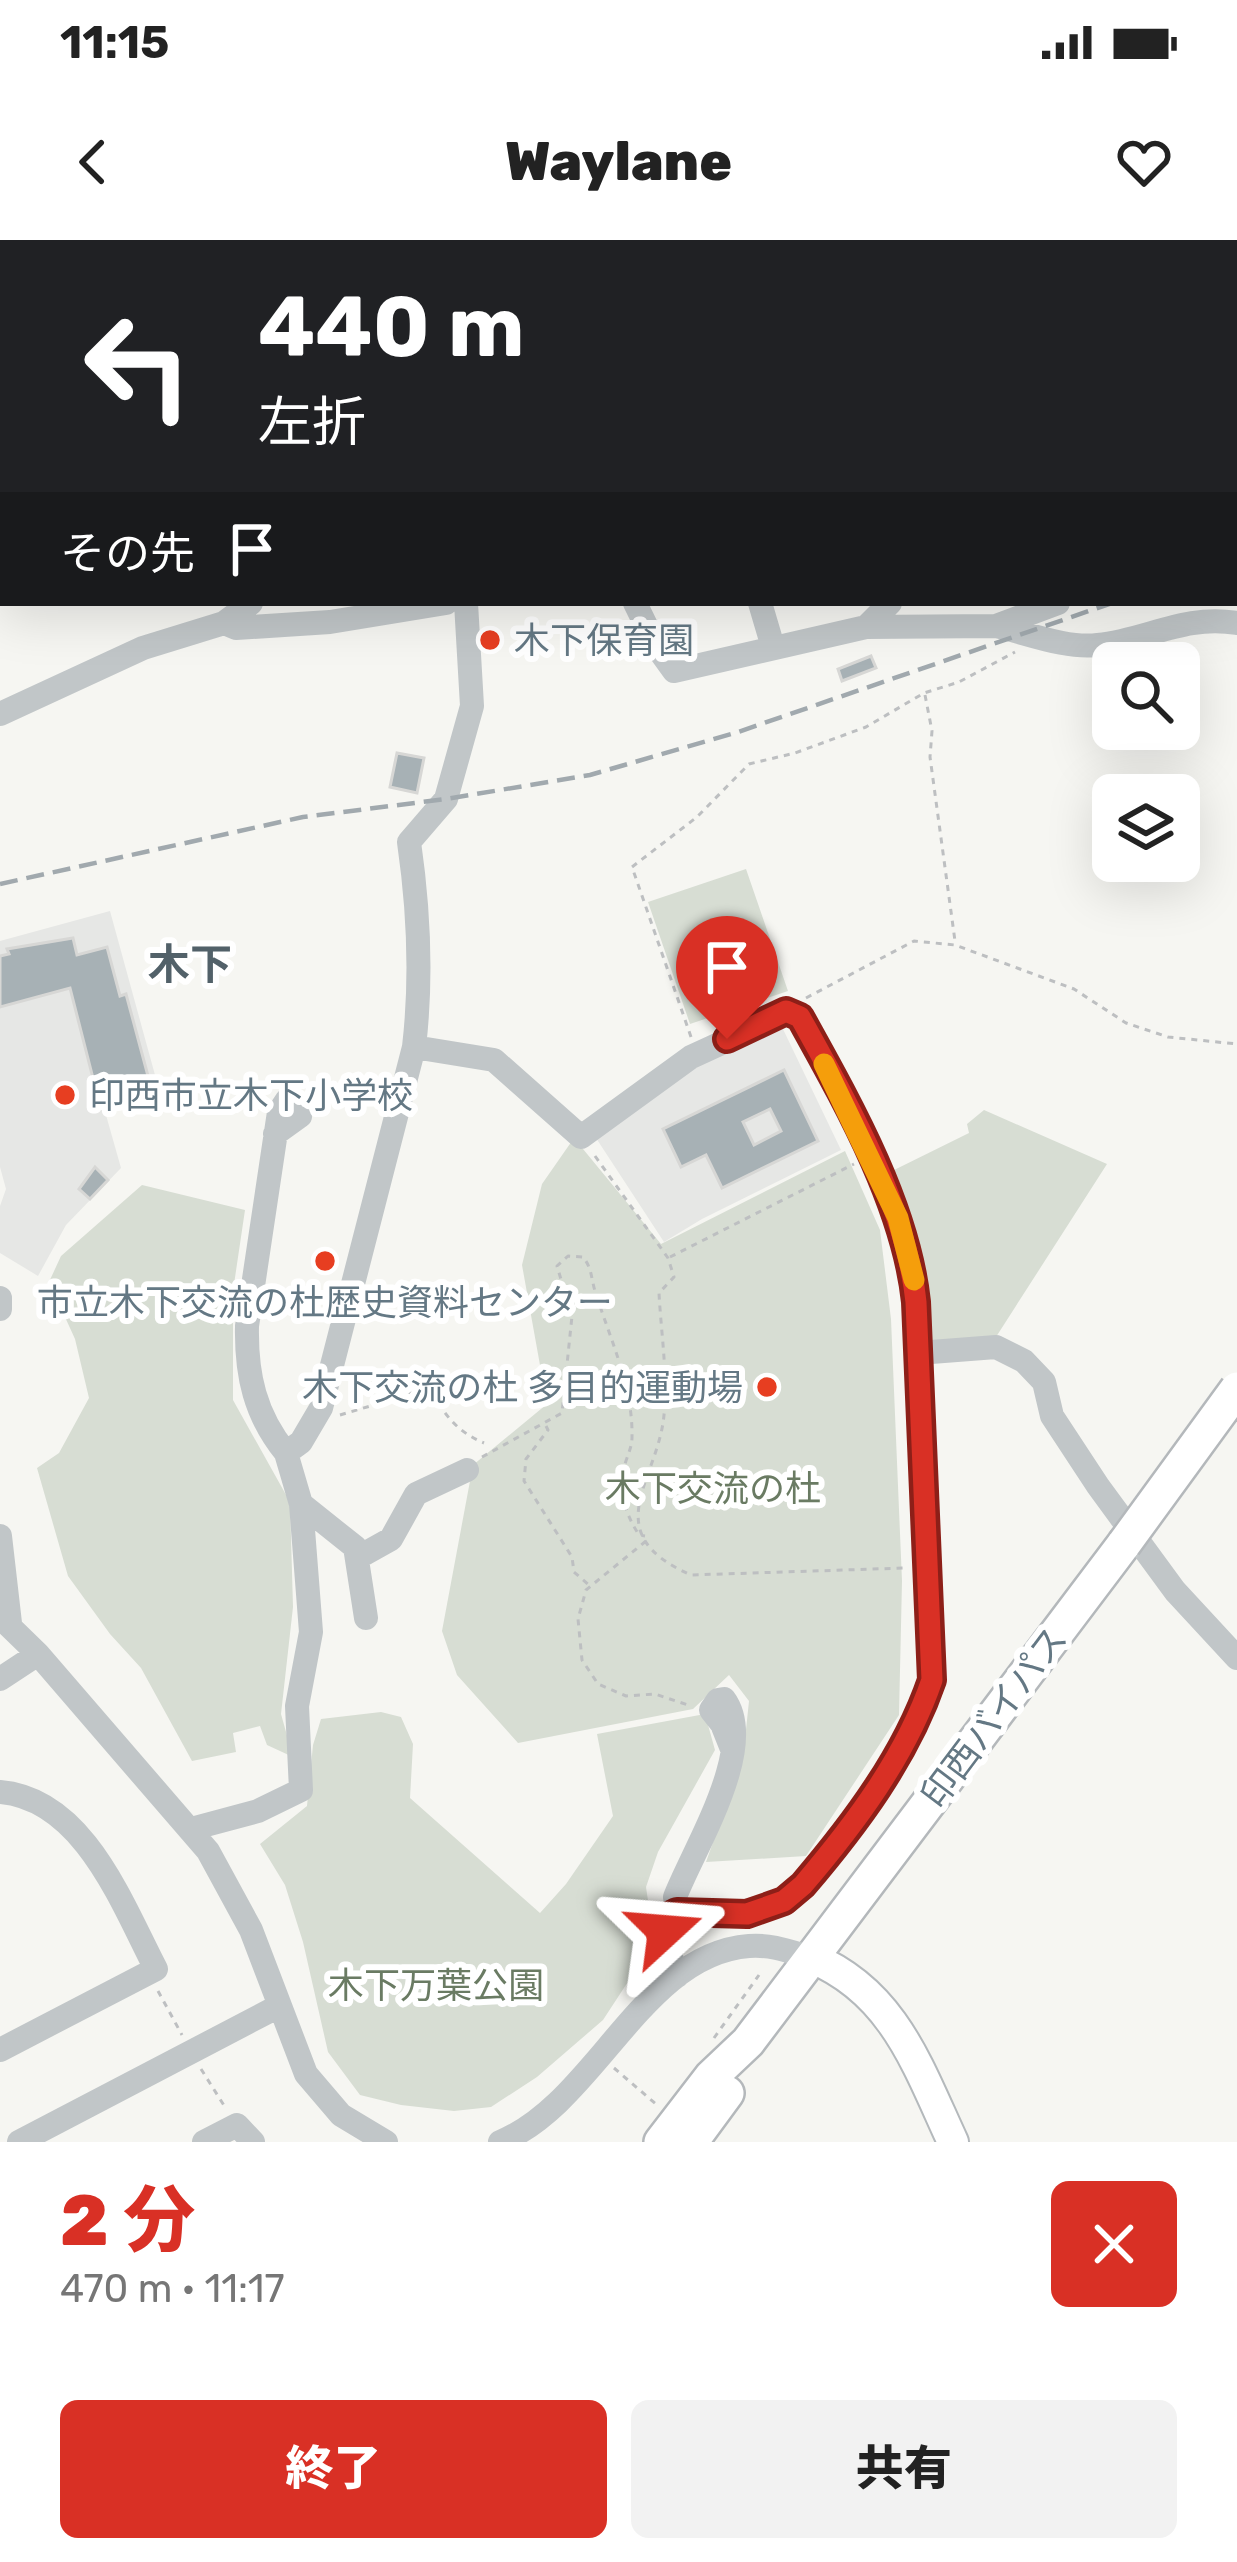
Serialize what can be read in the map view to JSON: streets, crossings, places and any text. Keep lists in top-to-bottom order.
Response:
{
  "streets": {
    "highway": ["印西バイパス"]
  },
  "districts": ["木下"],
  "parks": ["木下交流の杜", "木下万葉公園"],
  "places": [
    "木下保育園",
    "印西市立木下小学校",
    "市立木下交流の杜歴史資料センター",
    "木下交流の杜 多目的運動場"
  ],
  "page": {
    "status": "11:15",
    "header": "Waylane",
    "turn": ["440 m", "左折"],
    "then": "その先",
    "heading": ["2 分", "470 m · 11:17"],
    "buttons": ["終了", "共有"]
  }
}
